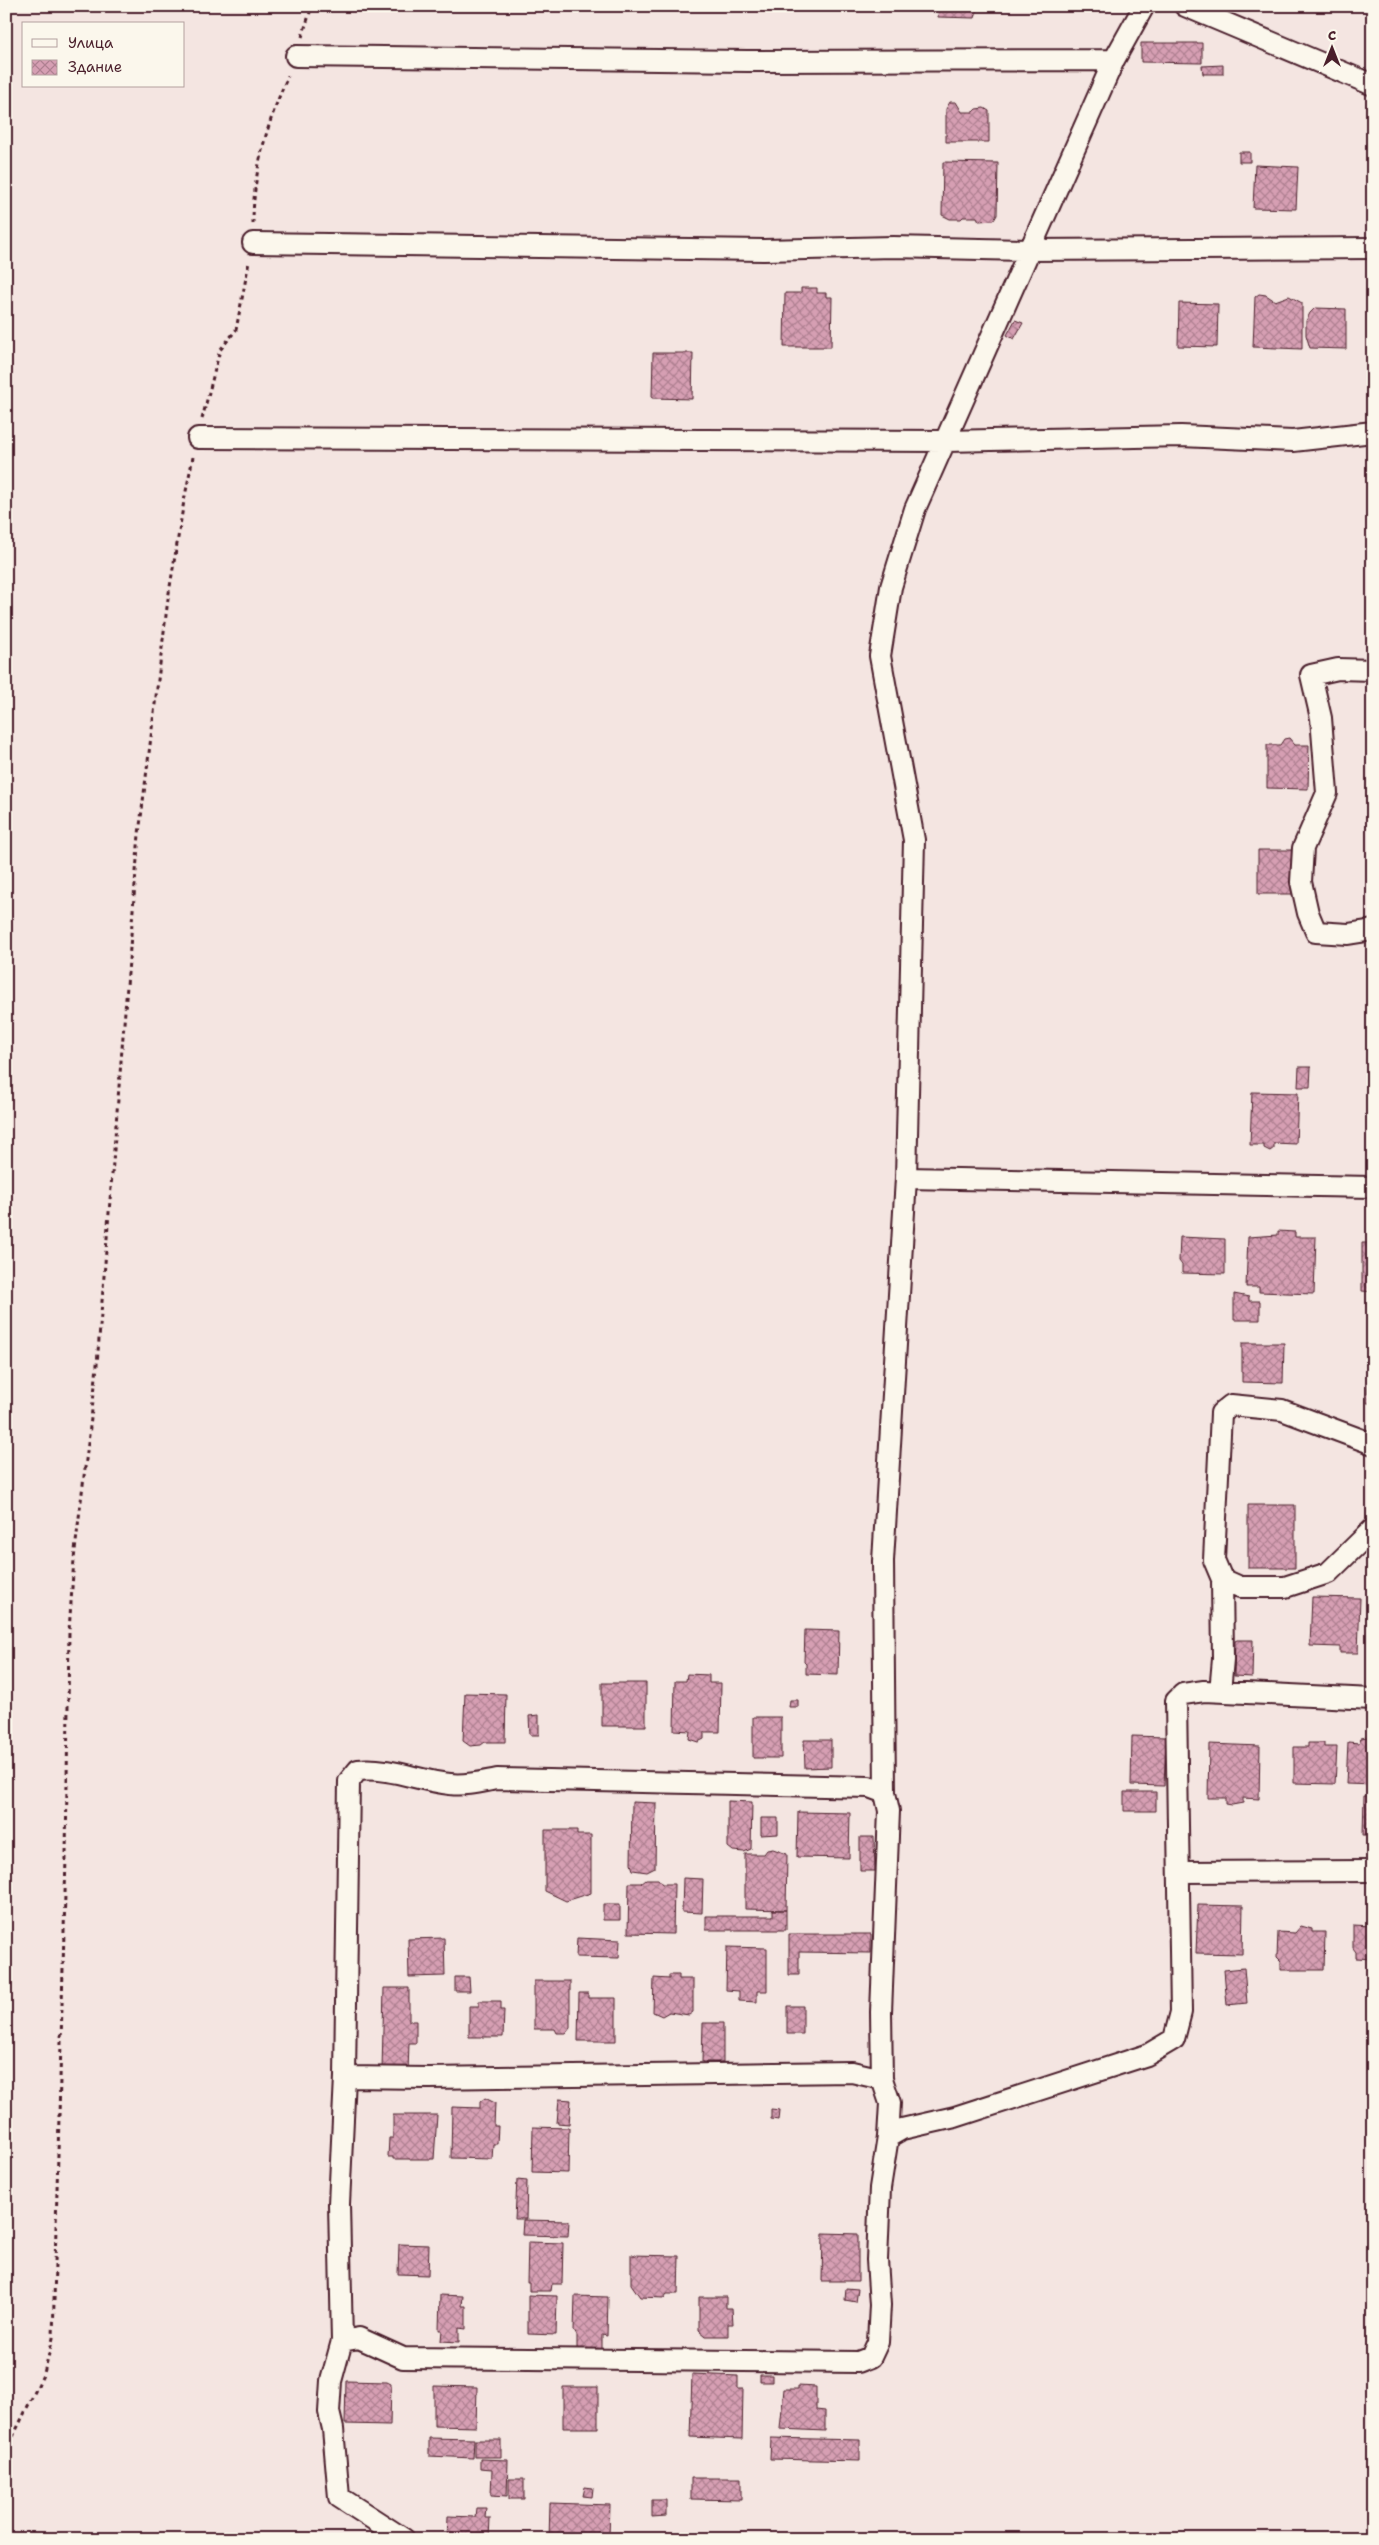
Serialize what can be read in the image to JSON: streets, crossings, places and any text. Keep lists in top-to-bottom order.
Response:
{
  "legend": ["Улица", "Здание"],
  "north": "top"
}
